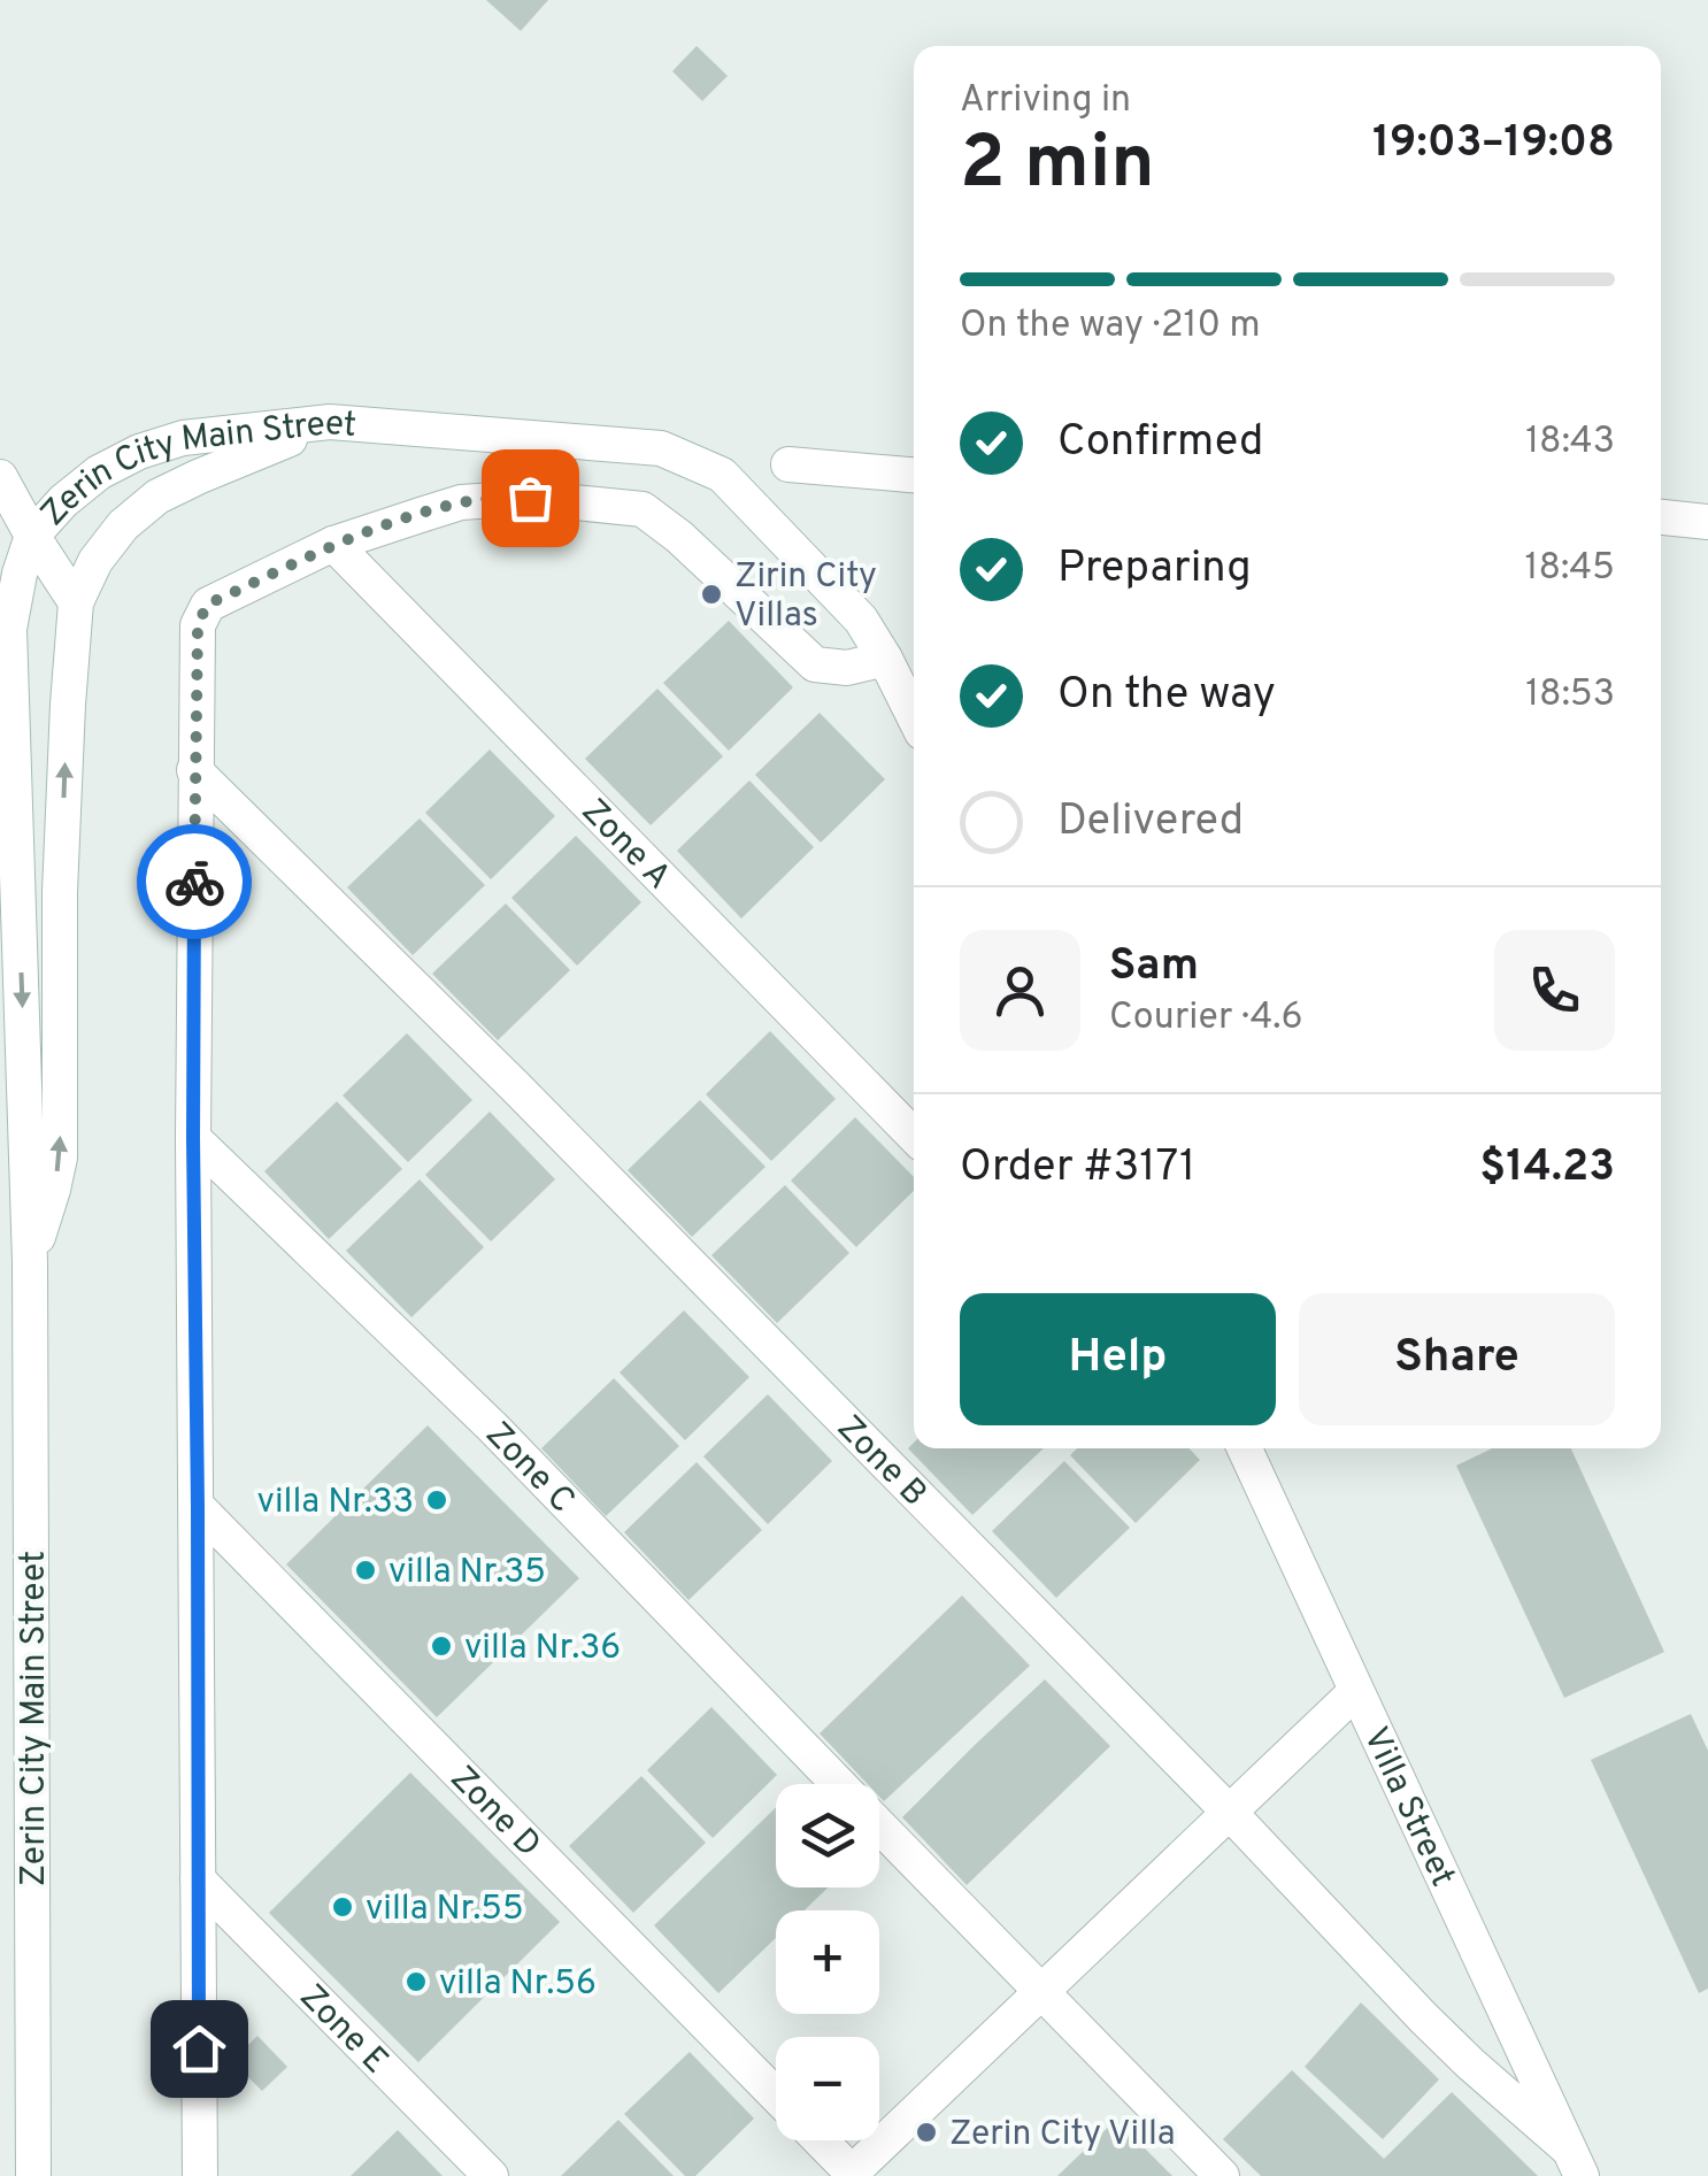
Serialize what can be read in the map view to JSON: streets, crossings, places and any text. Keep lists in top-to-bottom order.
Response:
{
  "streets": {
    "street": [
      "Zerin City Main Street",
      "Zone A",
      "Zone B",
      "Zone C",
      "Villa Street",
      "Zone D",
      "Zone E"
    ]
  },
  "crossings": [
    ["Zone B", "Villa Street"]
  ],
  "places": [
    "Zirin City Villas",
    "villa Nr.33",
    "villa Nr.35",
    "villa Nr.36",
    "villa Nr.55",
    "villa Nr.56",
    "Zerin City Villa"
  ],
  "page": {
    "heading": ["2 min", "Arriving in", "19:03–19:08"],
    "panel": [
      "Sam",
      "Courier · 4.6",
      "Order #3171",
      "$14.23"
    ],
    "bar": "On the way · 210 m",
    "list": [
      ["Confirmed", "18:43"],
      ["Preparing", "18:45"],
      ["On the way", "18:53"],
      "Delivered"
    ],
    "buttons": ["Help", "Share"],
    "map_buttons": ["+", "−"]
  }
}
